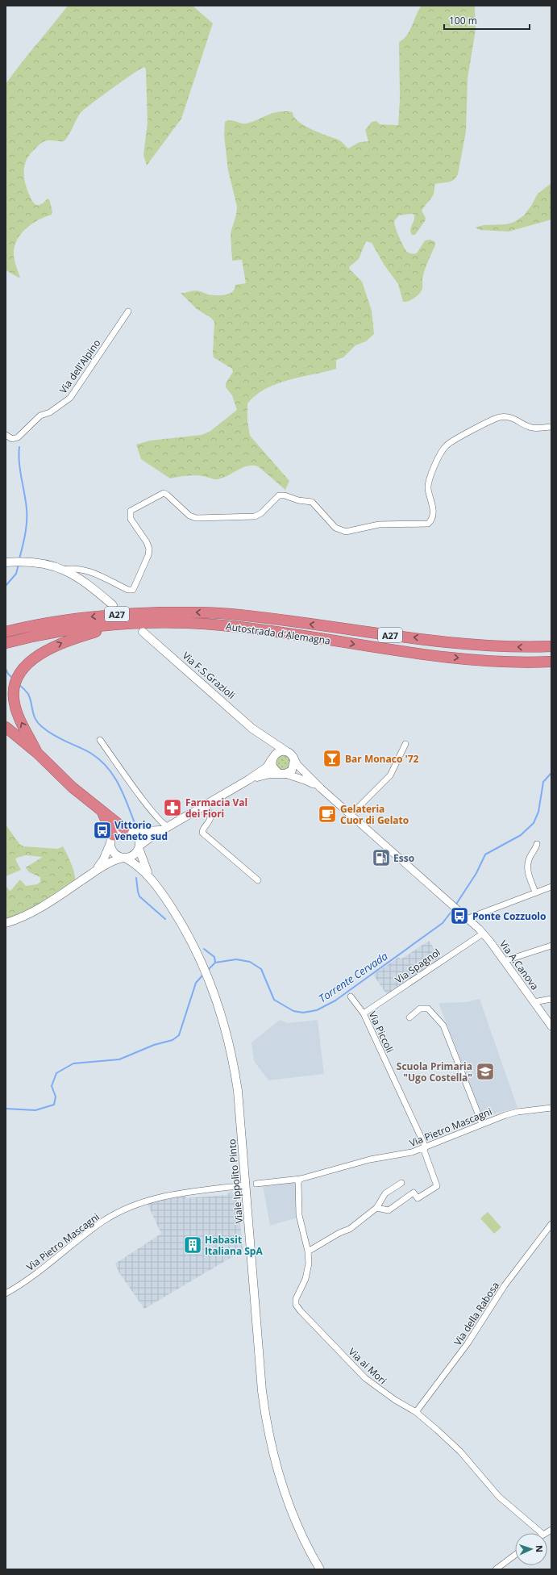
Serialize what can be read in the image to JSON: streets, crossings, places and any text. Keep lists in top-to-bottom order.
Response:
{
  "streets": {
    "highway": ["A27", "Autostrada d'Alemagna"],
    "main road": ["Via F.S.Grazioli", "Viale Ippolito Pinto"],
    "street": [
      "Via dell'Alpino",
      "Via A.Canova",
      "Via Spagnol",
      "Via Piccoli",
      "Via Pietro Mascagni",
      "Via della Rabosa",
      "Via ai Mori"
    ]
  },
  "crossings": [
    ["A27", "Autostrada d'Alemagna"],
    ["A27", "Viale Ippolito Pinto"],
    ["Via A.Canova", "Via Spagnol"],
    ["Via Spagnol", "Via Piccoli"],
    ["Via Piccoli", "Via Pietro Mascagni"],
    ["Via Pietro Mascagni", "Viale Ippolito Pinto"],
    ["Via Pietro Mascagni", "Via ai Mori"],
    ["Via della Rabosa", "Via ai Mori"]
  ],
  "water": ["Torrente Cervada"],
  "places": {
    "bar": ["Bar Monaco '72"],
    "pharmacy": ["Farmacia Val dei Fiori"],
    "cafe": ["Gelateria Cuor di Gelato"],
    "bus stop": ["Vittorio veneto sud", "Ponte Cozzuolo"],
    "fuel station": ["Esso"],
    "school or university": ["Scuola Primaria \"Ugo Costella\""],
    "building": ["Habasit Italiana SpA"]
  },
  "scale_bar": "100 m",
  "north": "right"
}
